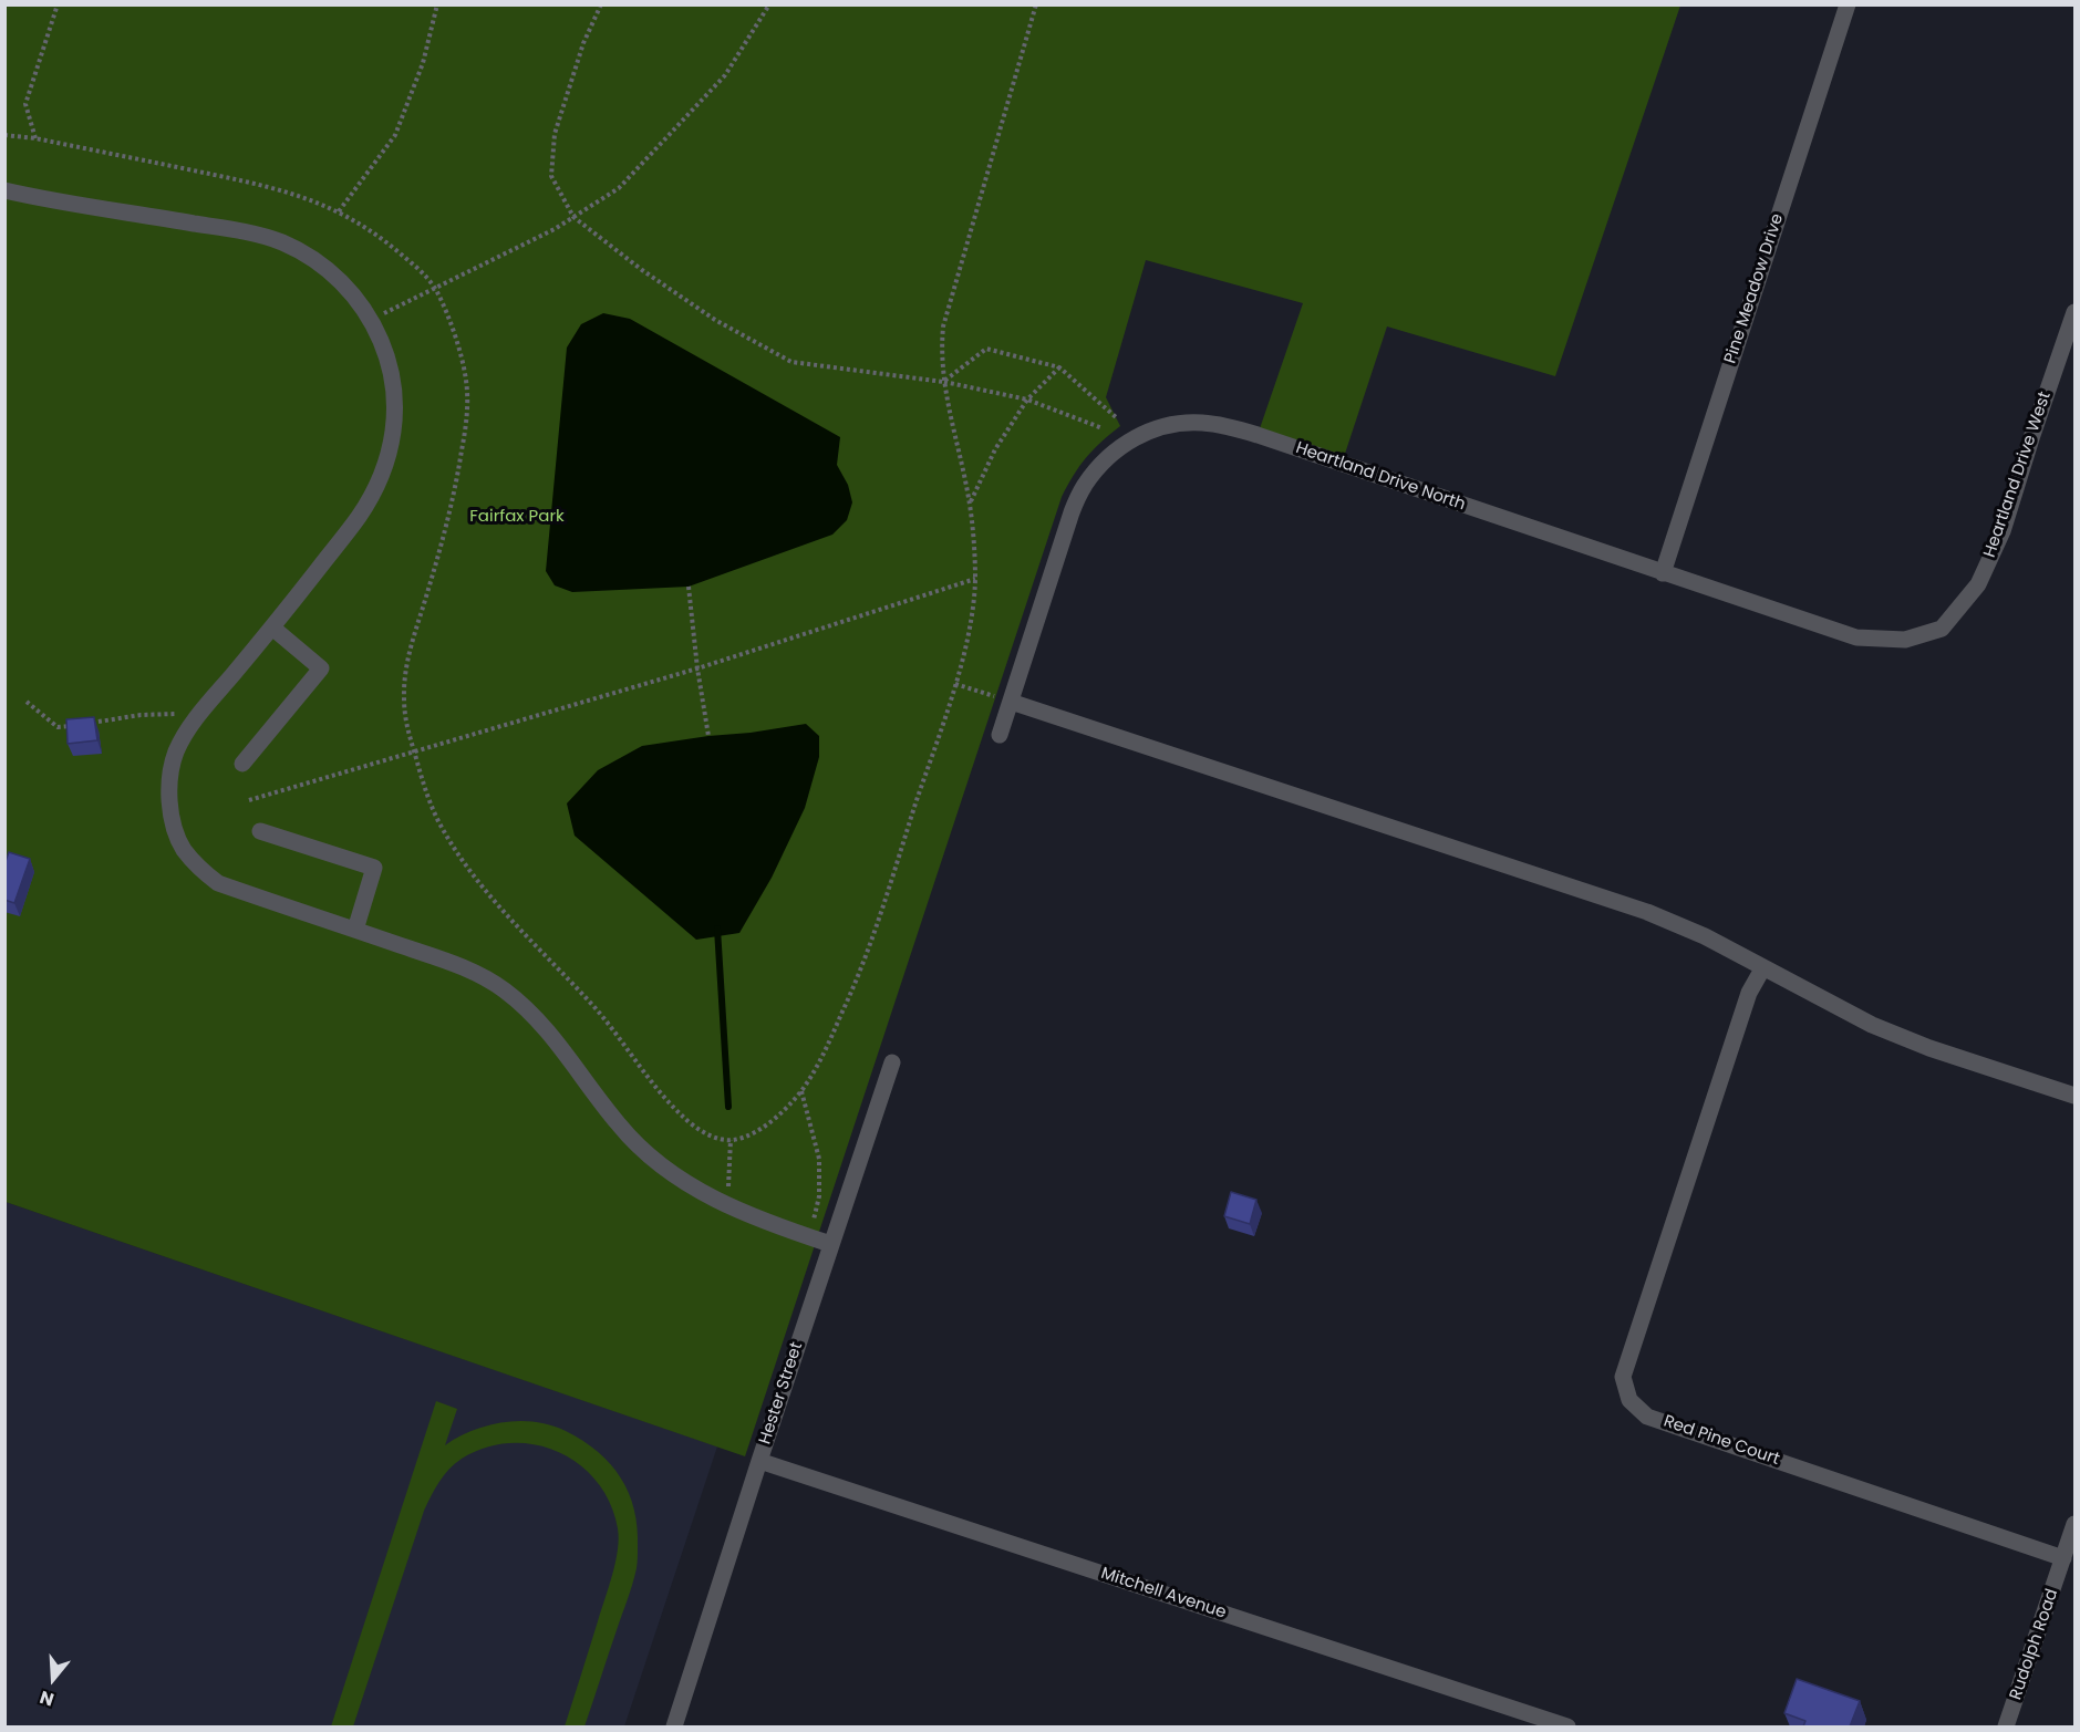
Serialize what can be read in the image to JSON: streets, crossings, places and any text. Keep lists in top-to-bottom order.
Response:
{
  "streets": {
    "street": [
      "Pine Meadow Drive",
      "Heartland Drive West",
      "Heartland Drive North",
      "Hester Street",
      "Red Pine Court",
      "Mitchell Avenue",
      "Rudolph Road"
    ]
  },
  "crossings": [
    ["Pine Meadow Drive", "Heartland Drive North"],
    ["Heartland Drive West", "Heartland Drive North"],
    ["Hester Street", "Mitchell Avenue"],
    ["Red Pine Court", "Rudolph Road"]
  ],
  "parks": ["Fairfax Park"],
  "north": "bottom"
}
